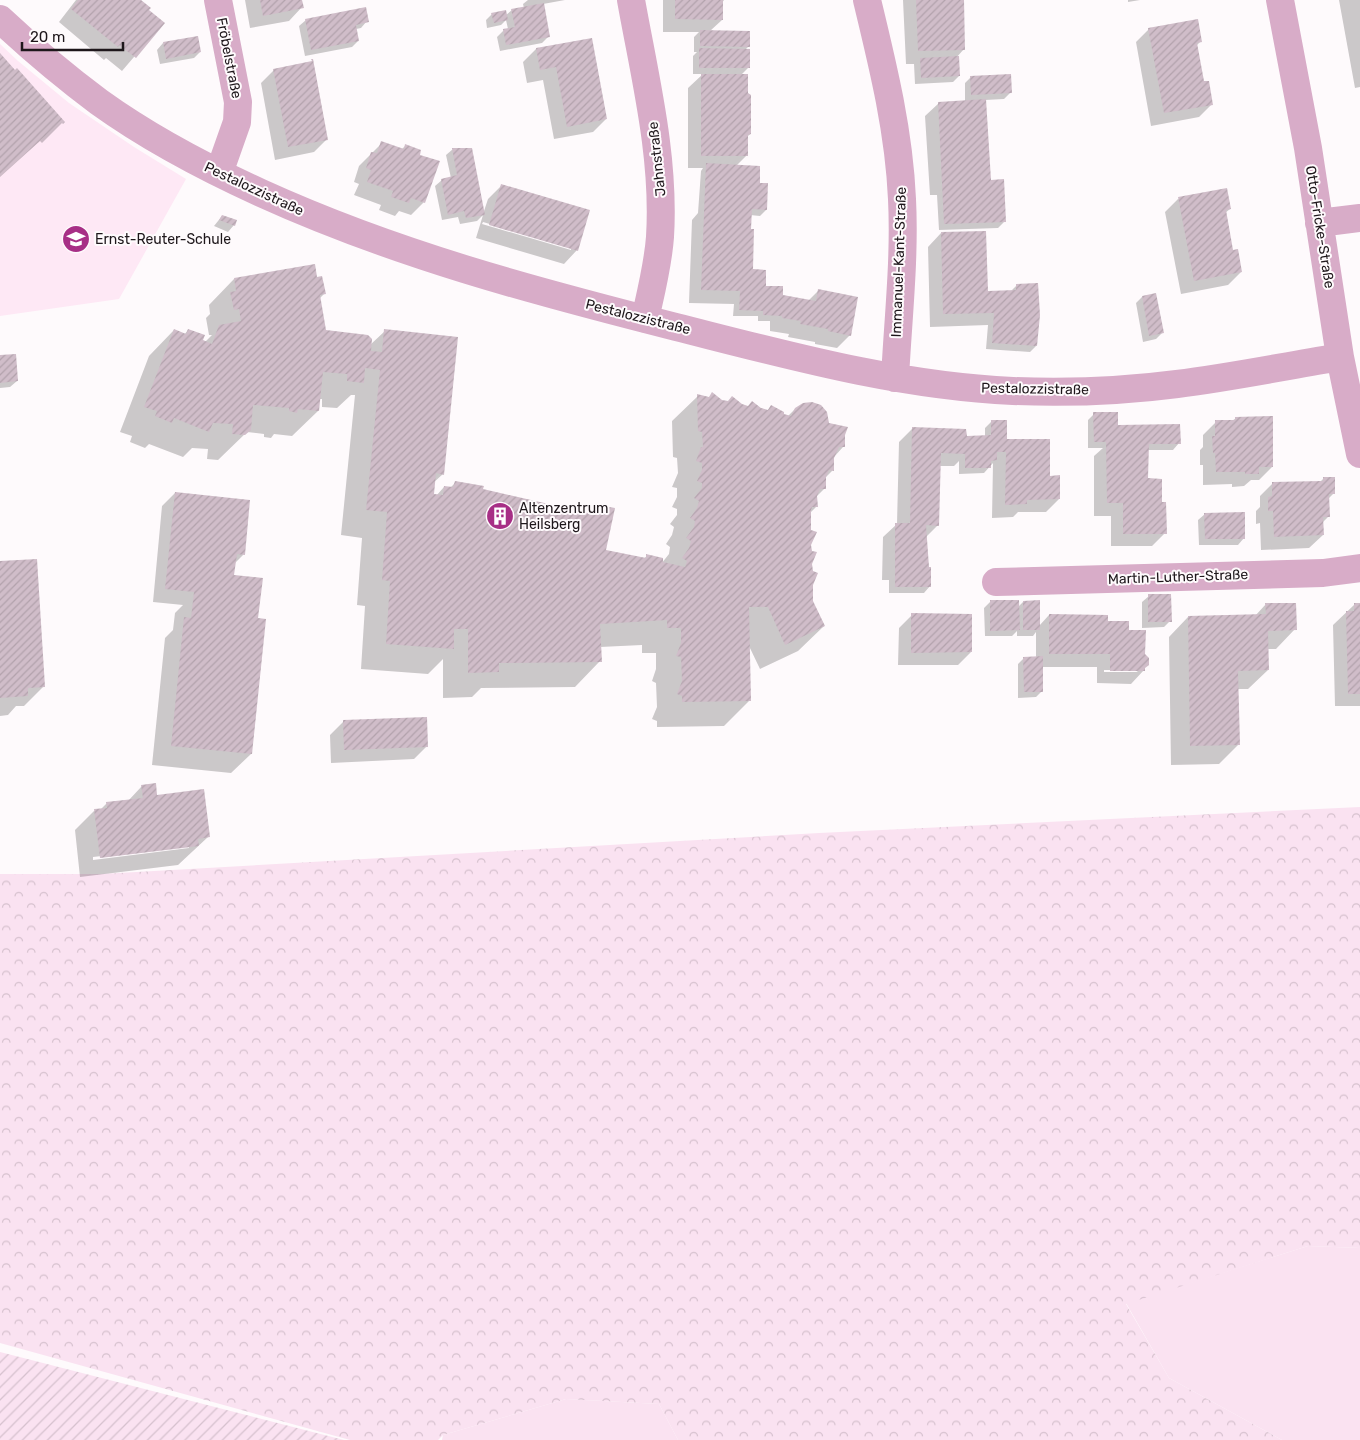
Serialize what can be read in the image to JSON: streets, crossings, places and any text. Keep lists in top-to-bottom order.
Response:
{
  "streets": {
    "street": [
      "Fröbelstraße",
      "Jahnstraße",
      "Pestalozzistraße",
      "Otto-Fricke-Straße",
      "Immanuel-Kant-Straße",
      "Martin-Luther-Straße"
    ]
  },
  "crossings": [
    ["Fröbelstraße", "Pestalozzistraße"],
    ["Jahnstraße", "Pestalozzistraße"],
    ["Pestalozzistraße", "Otto-Fricke-Straße"],
    ["Pestalozzistraße", "Immanuel-Kant-Straße"]
  ],
  "places": {
    "school or university": ["Ernst-Reuter-Schule"],
    "building": ["Altenzentrum Heilsberg"]
  },
  "scale_bar": "20 m"
}
